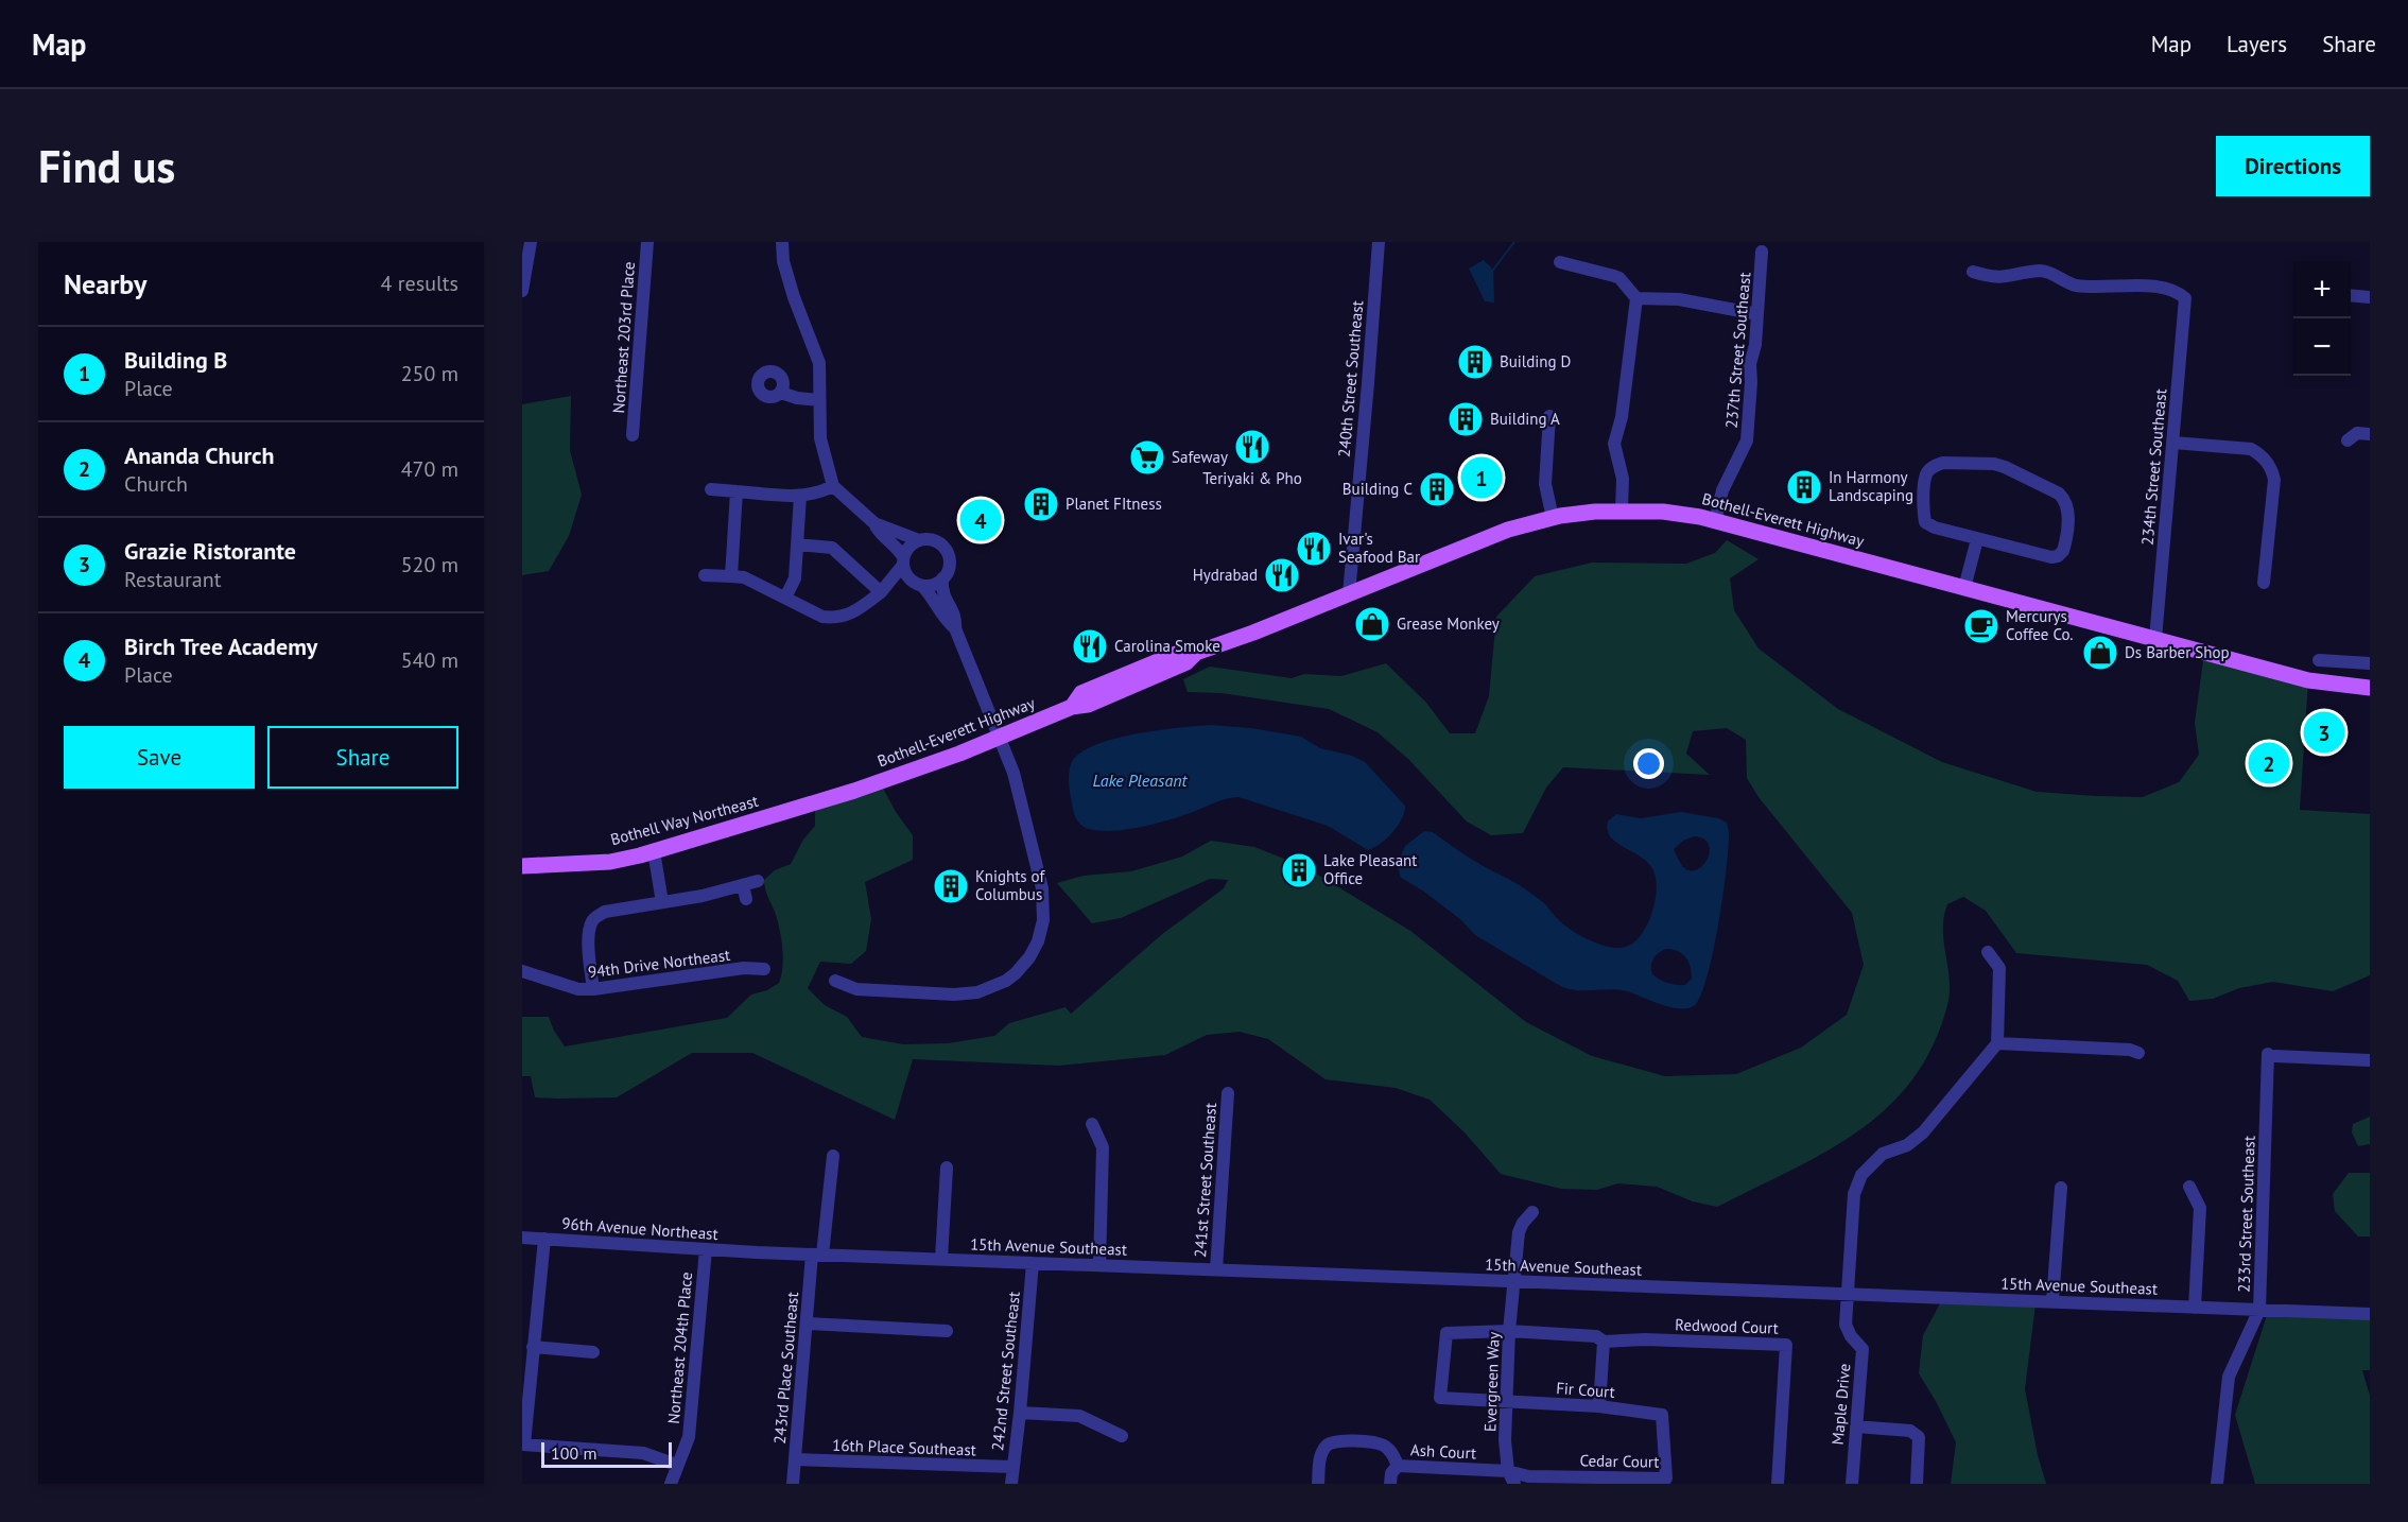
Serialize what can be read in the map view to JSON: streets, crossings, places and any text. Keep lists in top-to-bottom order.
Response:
{
  "streets": {
    "main road": ["Bothell-Everett Highway", "Bothell Way Northeast"],
    "street": [
      "Northeast 203rd Place",
      "237th Street Southeast",
      "240th Street Southeast",
      "234th Street Southeast",
      "94th Drive Northeast",
      "241st Street Southeast",
      "233rd Street Southeast",
      "96th Avenue Northeast",
      "15th Avenue Southeast",
      "Redwood Court",
      "Northeast 204th Place",
      "243rd Place Southeast",
      "242nd Street Southeast",
      "Evergreen Way",
      "Fir Court",
      "Maple Drive",
      "16th Place Southeast",
      "Ash Court",
      "Cedar Court"
    ]
  },
  "crossings": [
    ["237th Street Southeast", "Bothell-Everett Highway"],
    ["240th Street Southeast", "Bothell-Everett Highway"],
    ["234th Street Southeast", "Bothell-Everett Highway"],
    ["Bothell-Everett Highway", "Bothell Way Northeast"],
    ["241st Street Southeast", "15th Avenue Southeast"],
    ["233rd Street Southeast", "15th Avenue Southeast"],
    ["96th Avenue Northeast", "15th Avenue Southeast"],
    ["96th Avenue Northeast", "Northeast 204th Place"],
    ["15th Avenue Southeast", "243rd Place Southeast"],
    ["15th Avenue Southeast", "242nd Street Southeast"],
    ["15th Avenue Southeast", "Evergreen Way"],
    ["15th Avenue Southeast", "Maple Drive"],
    ["243rd Place Southeast", "16th Place Southeast"],
    ["242nd Street Southeast", "16th Place Southeast"],
    ["Evergreen Way", "Fir Court"],
    ["Evergreen Way", "Ash Court"],
    ["Evergreen Way", "Cedar Court"],
    ["Fir Court", "Cedar Court"],
    ["Ash Court", "Cedar Court"]
  ],
  "water": ["Lake Pleasant"],
  "places": {
    "building": [
      "Building D",
      "Building A",
      "In Harmony Landscaping",
      "Building C",
      "Planet FItness",
      "Lake Pleasant Office",
      "Knights of Columbus"
    ],
    "restaurant": [
      "Teriyaki & Pho",
      "Ivar's Seafood Bar",
      "Hydrabad",
      "Carolina Smoke"
    ],
    "supermarket": ["Safeway"],
    "shop": ["Grease Monkey", "Ds Barber Shop"],
    "cafe": ["Mercurys Coffee Co."]
  },
  "scale_bar": "100 m",
  "page": {
    "header": "Map",
    "nav": ["Map", "Layers", "Share"],
    "buttons": [
      "Directions",
      ["Save", "Share"]
    ],
    "title": "Find us",
    "heading": ["Nearby", "4 results"],
    "map_buttons": ["+", "−"],
    "list": [
      {
        "mark": "1",
        "name": "Building B",
        "note": "Place",
        "value": "250 m"
      },
      {
        "mark": "2",
        "name": "Ananda Church",
        "note": "Church",
        "value": "470 m"
      },
      {
        "mark": "3",
        "name": "Grazie Ristorante",
        "note": "Restaurant",
        "value": "520 m"
      },
      {
        "mark": "4",
        "name": "Birch Tree Academy",
        "note": "Place",
        "value": "540 m"
      }
    ],
    "pins": [
      "1",
      "4",
      "3",
      "2"
    ],
    "scale": "100 m"
  }
}
